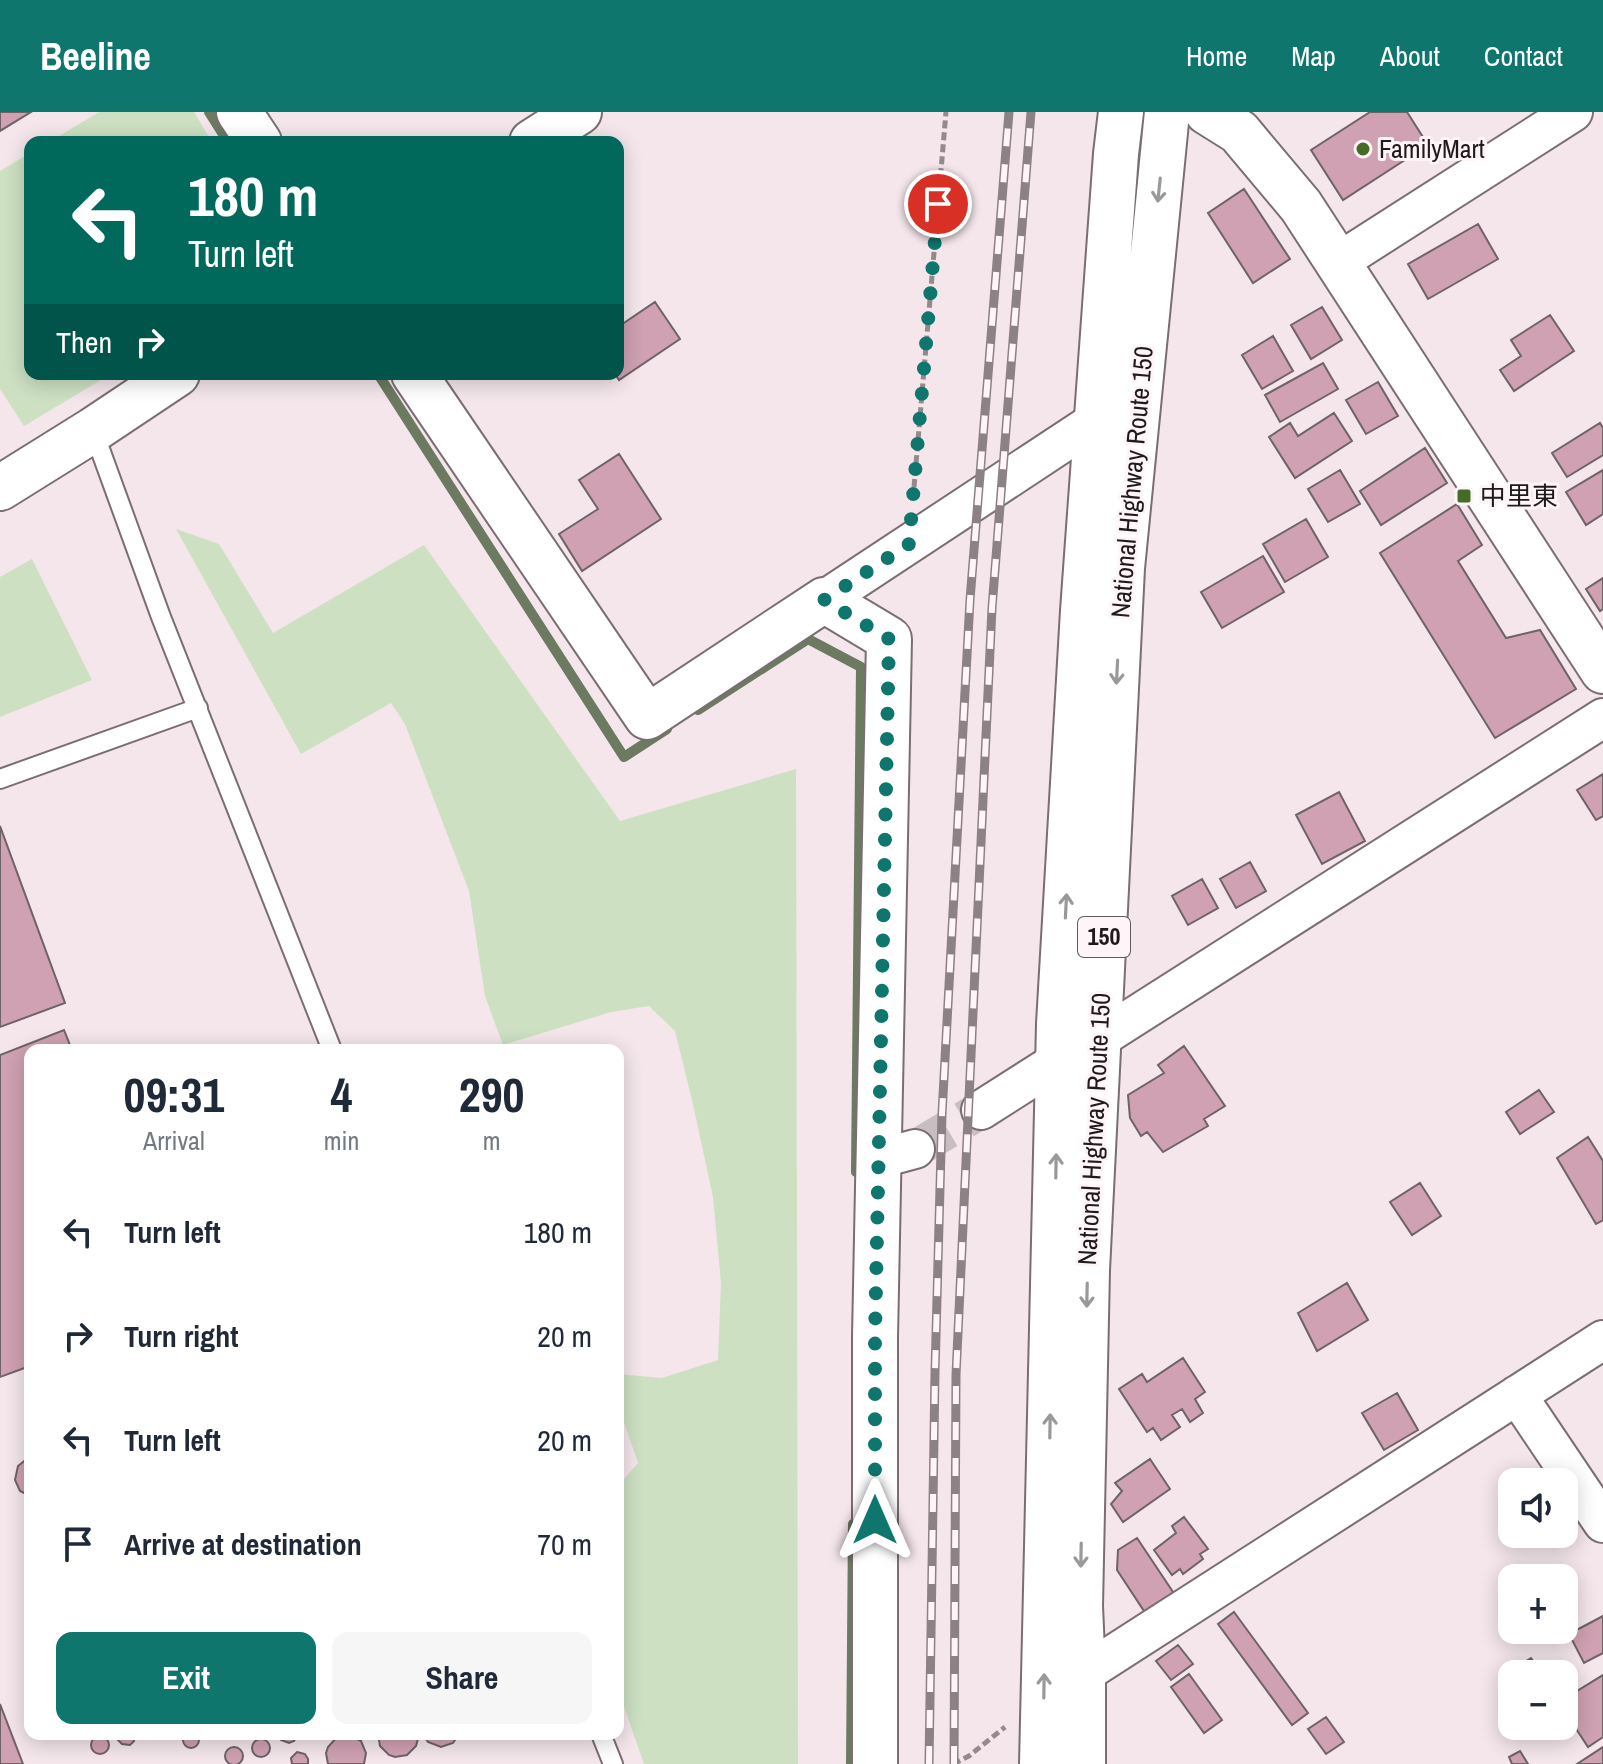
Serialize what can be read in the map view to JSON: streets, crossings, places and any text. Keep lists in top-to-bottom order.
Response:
{
  "streets": {
    "main road": ["National Highway Route 150", "150"]
  },
  "places": {
    "other": ["FamilyMart"],
    "transit": ["中里東"]
  },
  "page": {
    "header": "Beeline",
    "nav": [
      "Home",
      "Map",
      "About",
      "Contact"
    ],
    "turn": ["180 m", "Turn left"],
    "then": "Then",
    "eta": [
      "09:31",
      "Arrival",
      "4",
      "min",
      "290",
      "m"
    ],
    "list": [
      {
        "name": "Turn left",
        "value": "180 m"
      },
      {
        "name": "Turn right",
        "value": "20 m"
      },
      {
        "name": "Turn left",
        "value": "20 m"
      },
      {
        "name": "Arrive at destination",
        "value": "70 m"
      }
    ],
    "map_buttons": ["+", "−"],
    "buttons": ["Exit", "Share"]
  }
}
